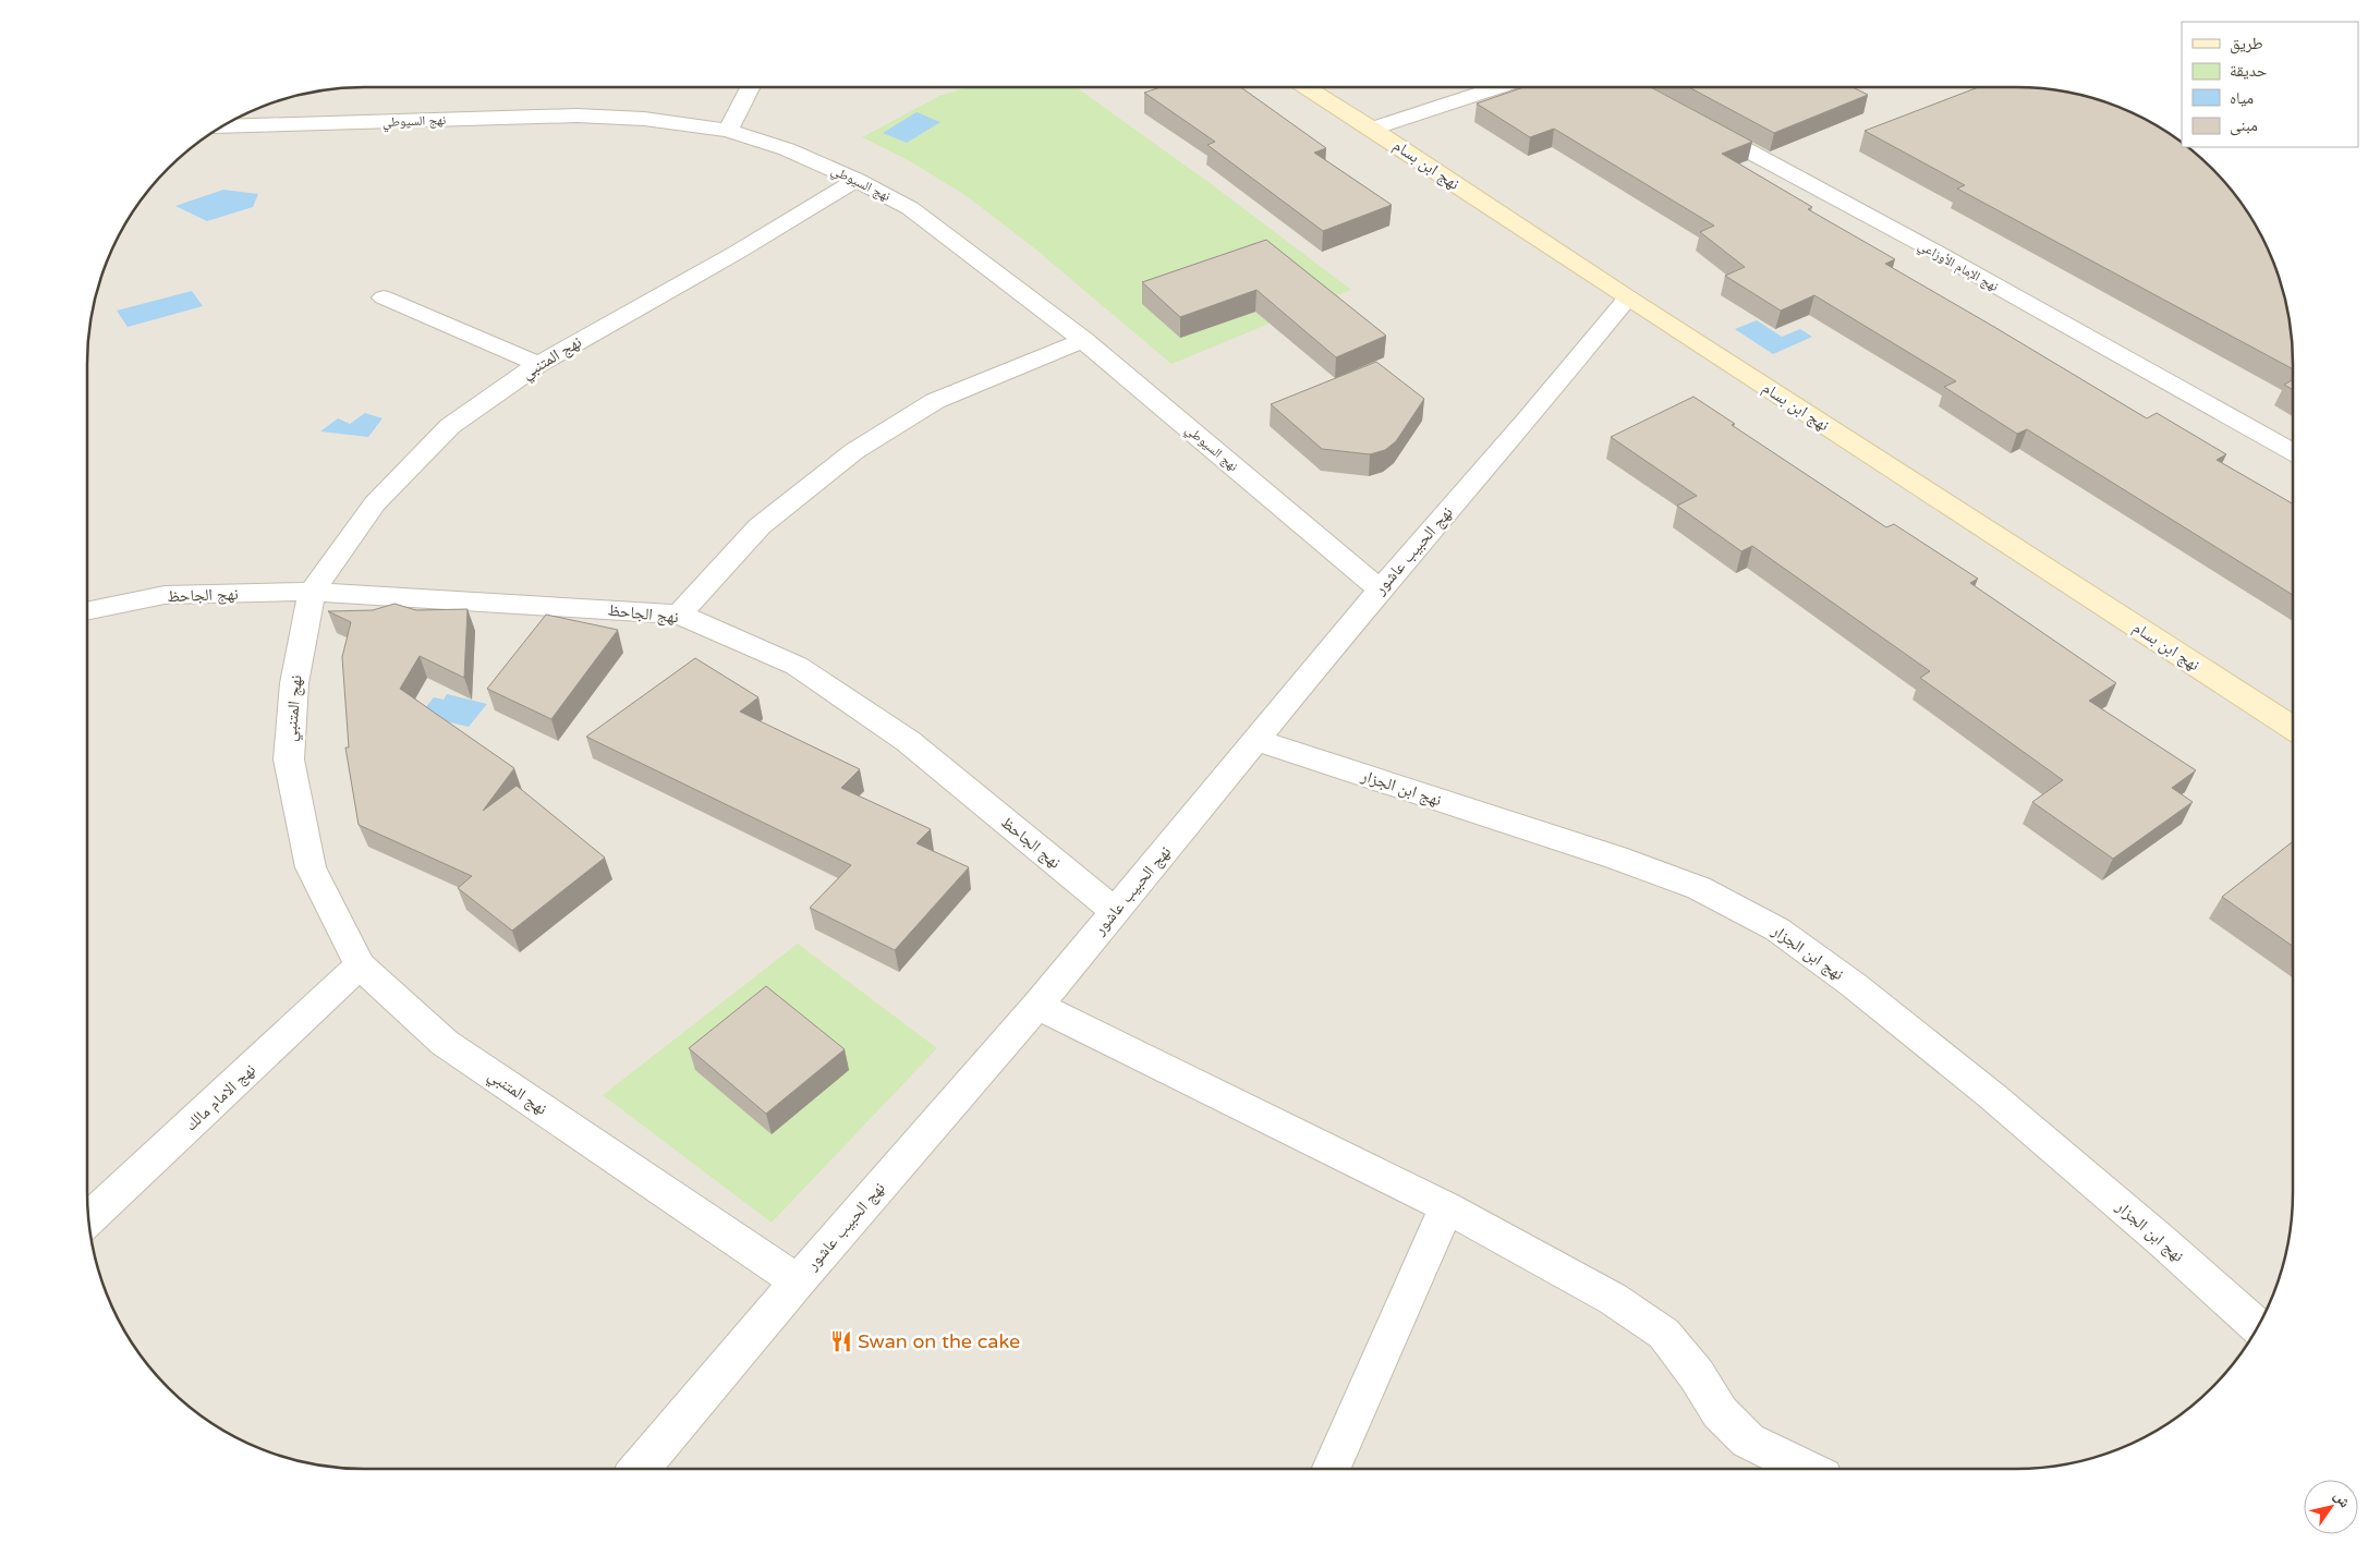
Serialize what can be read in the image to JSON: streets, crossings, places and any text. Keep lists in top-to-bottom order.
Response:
{
  "streets": {
    "street": [
      "نهج السيوطي",
      "نهج ابن بسام",
      "نهج الإمام الأوزاعي",
      "نهج المتنبي",
      "نهج الحبيب عاشور",
      "نهج الجاحظ",
      "نهج ابن الجزار",
      "نهج الامام مالك"
    ]
  },
  "crossings": [
    ["نهج السيوطي", "نهج المتنبي"],
    ["نهج السيوطي", "نهج الحبيب عاشور"],
    ["نهج ابن بسام", "نهج الحبيب عاشور"],
    ["نهج المتنبي", "نهج الحبيب عاشور"],
    ["نهج المتنبي", "نهج الجاحظ"],
    ["نهج المتنبي", "نهج الامام مالك"],
    ["نهج الحبيب عاشور", "نهج الجاحظ"],
    ["نهج الحبيب عاشور", "نهج ابن الجزار"]
  ],
  "places": {
    "restaurant": ["Swan on the cake"]
  },
  "legend": [
    "طريق",
    "حديقة",
    "مياه",
    "مبنى"
  ],
  "north": "top right"
}
